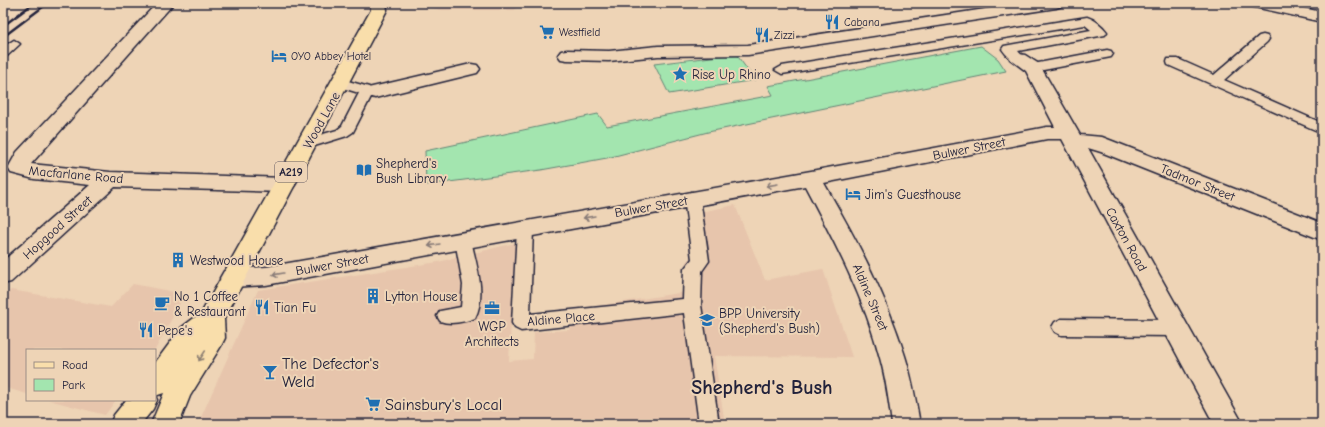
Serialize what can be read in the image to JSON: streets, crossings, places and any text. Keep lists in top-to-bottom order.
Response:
{
  "streets": {
    "main road": ["Wood Lane", "A219"],
    "street": [
      "Bulwer Street",
      "Macfarlane Road",
      "Tadmor Street",
      "Hopgood Street",
      "Caxton Road",
      "Aldine Street"
    ],
    "lane": ["Aldine Place"]
  },
  "crossings": [
    ["Wood Lane", "Bulwer Street"],
    ["Wood Lane", "Macfarlane Road"],
    ["Bulwer Street", "Tadmor Street"],
    ["Bulwer Street", "Caxton Road"],
    ["Bulwer Street", "Aldine Street"],
    ["Bulwer Street", "Aldine Place"],
    ["Macfarlane Road", "Hopgood Street"],
    ["Tadmor Street", "Caxton Road"]
  ],
  "districts": ["Shepherd's Bush"],
  "places": {
    "restaurant": [
      "Cabana",
      "Zizzi",
      "Tian Fu",
      "Pepe's"
    ],
    "supermarket": ["Westfield", "Sainsbury's Local"],
    "hotel": ["OYO Abbey Hotel", "Jim's Guesthouse"],
    "place": ["Rise Up Rhino"],
    "library": ["Shepherd's Bush Library"],
    "building": ["Westwood House", "Lytton House"],
    "cafe": ["No 1 Coffee & Restaurant"],
    "office": ["WGP Architects"],
    "school or university": ["BPP University (Shepherd's Bush)"],
    "bar": ["The Defector's Weld"]
  },
  "legend": ["Road", "Park"]
}
